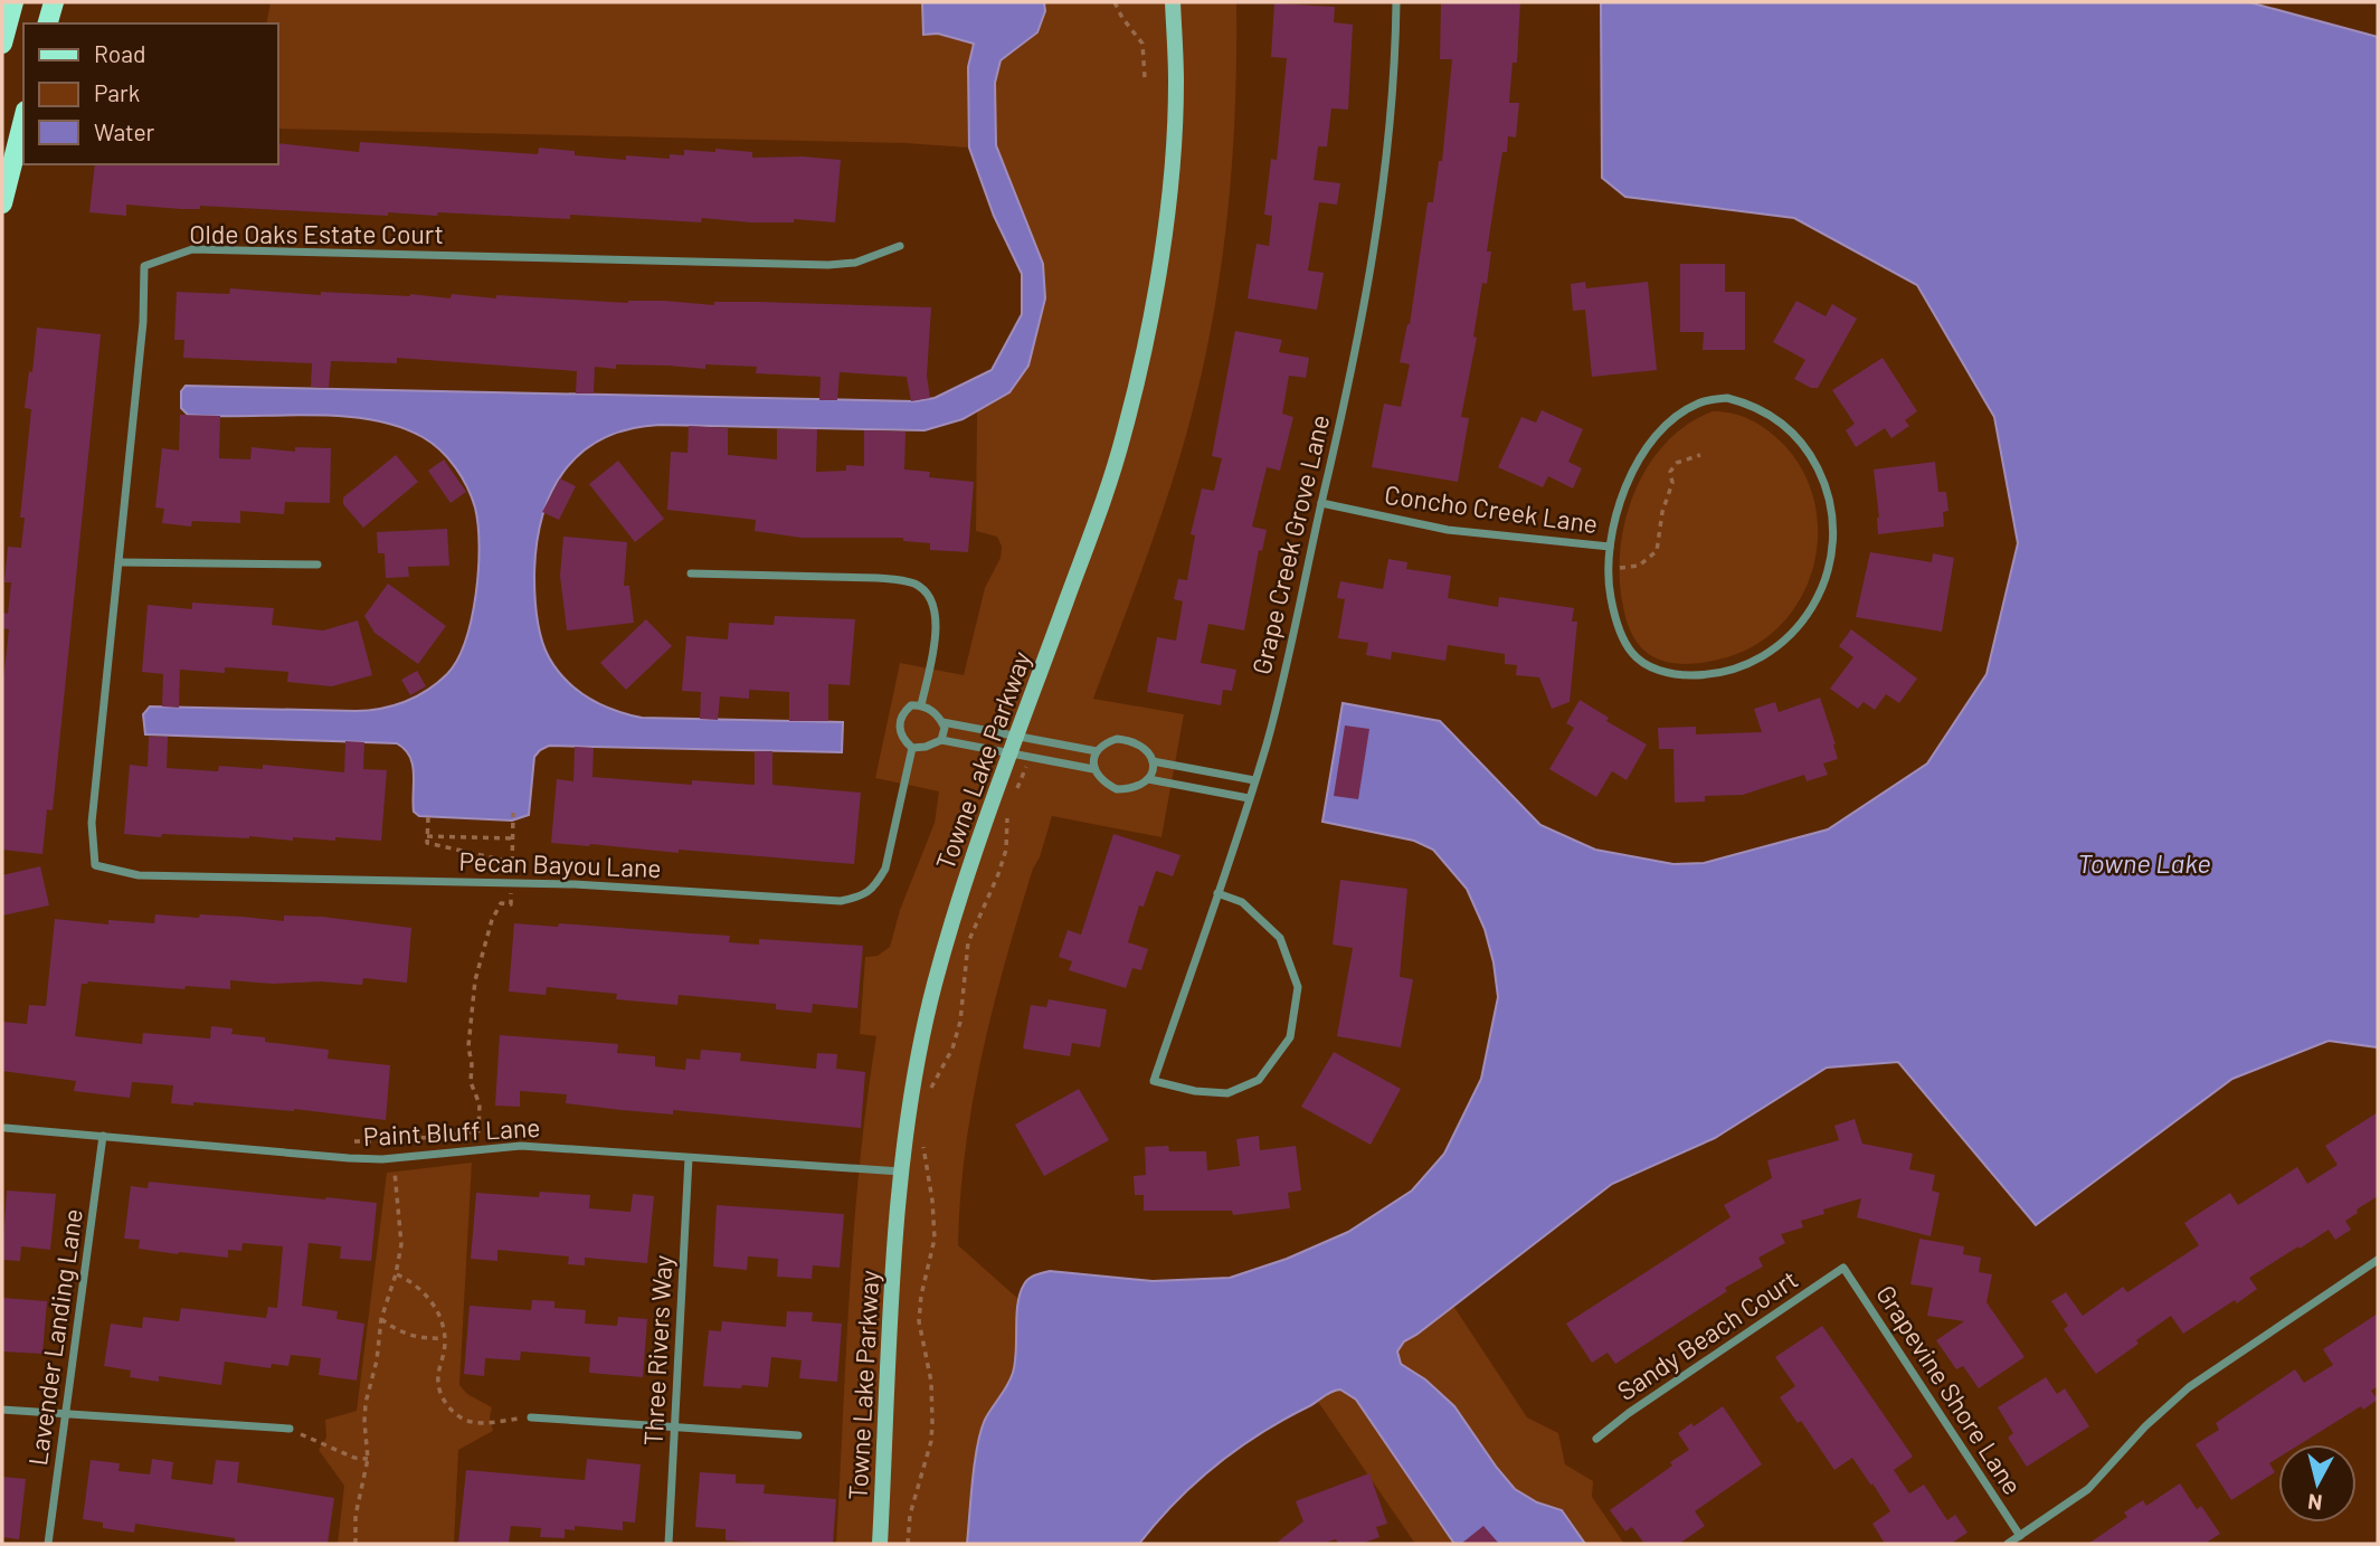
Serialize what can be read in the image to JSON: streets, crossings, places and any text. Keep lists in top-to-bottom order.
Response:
{
  "streets": {
    "street": [
      "Olde Oaks Estate Court",
      "Concho Creek Lane",
      "Grape Creek Grove Lane",
      "Towne Lake Parkway",
      "Pecan Bayou Lane",
      "Paint Bluff Lane",
      "Sandy Beach Court",
      "Lavender Landing Lane",
      "Three Rivers Way",
      "Grapevine Shore Lane"
    ]
  },
  "crossings": [
    ["Olde Oaks Estate Court", "Pecan Bayou Lane"],
    ["Concho Creek Lane", "Grape Creek Grove Lane"],
    ["Towne Lake Parkway", "Paint Bluff Lane"],
    ["Paint Bluff Lane", "Lavender Landing Lane"],
    ["Paint Bluff Lane", "Three Rivers Way"],
    ["Sandy Beach Court", "Grapevine Shore Lane"]
  ],
  "water": ["Towne Lake"],
  "legend": ["Road", "Park", "Water"],
  "north": "bottom"
}
